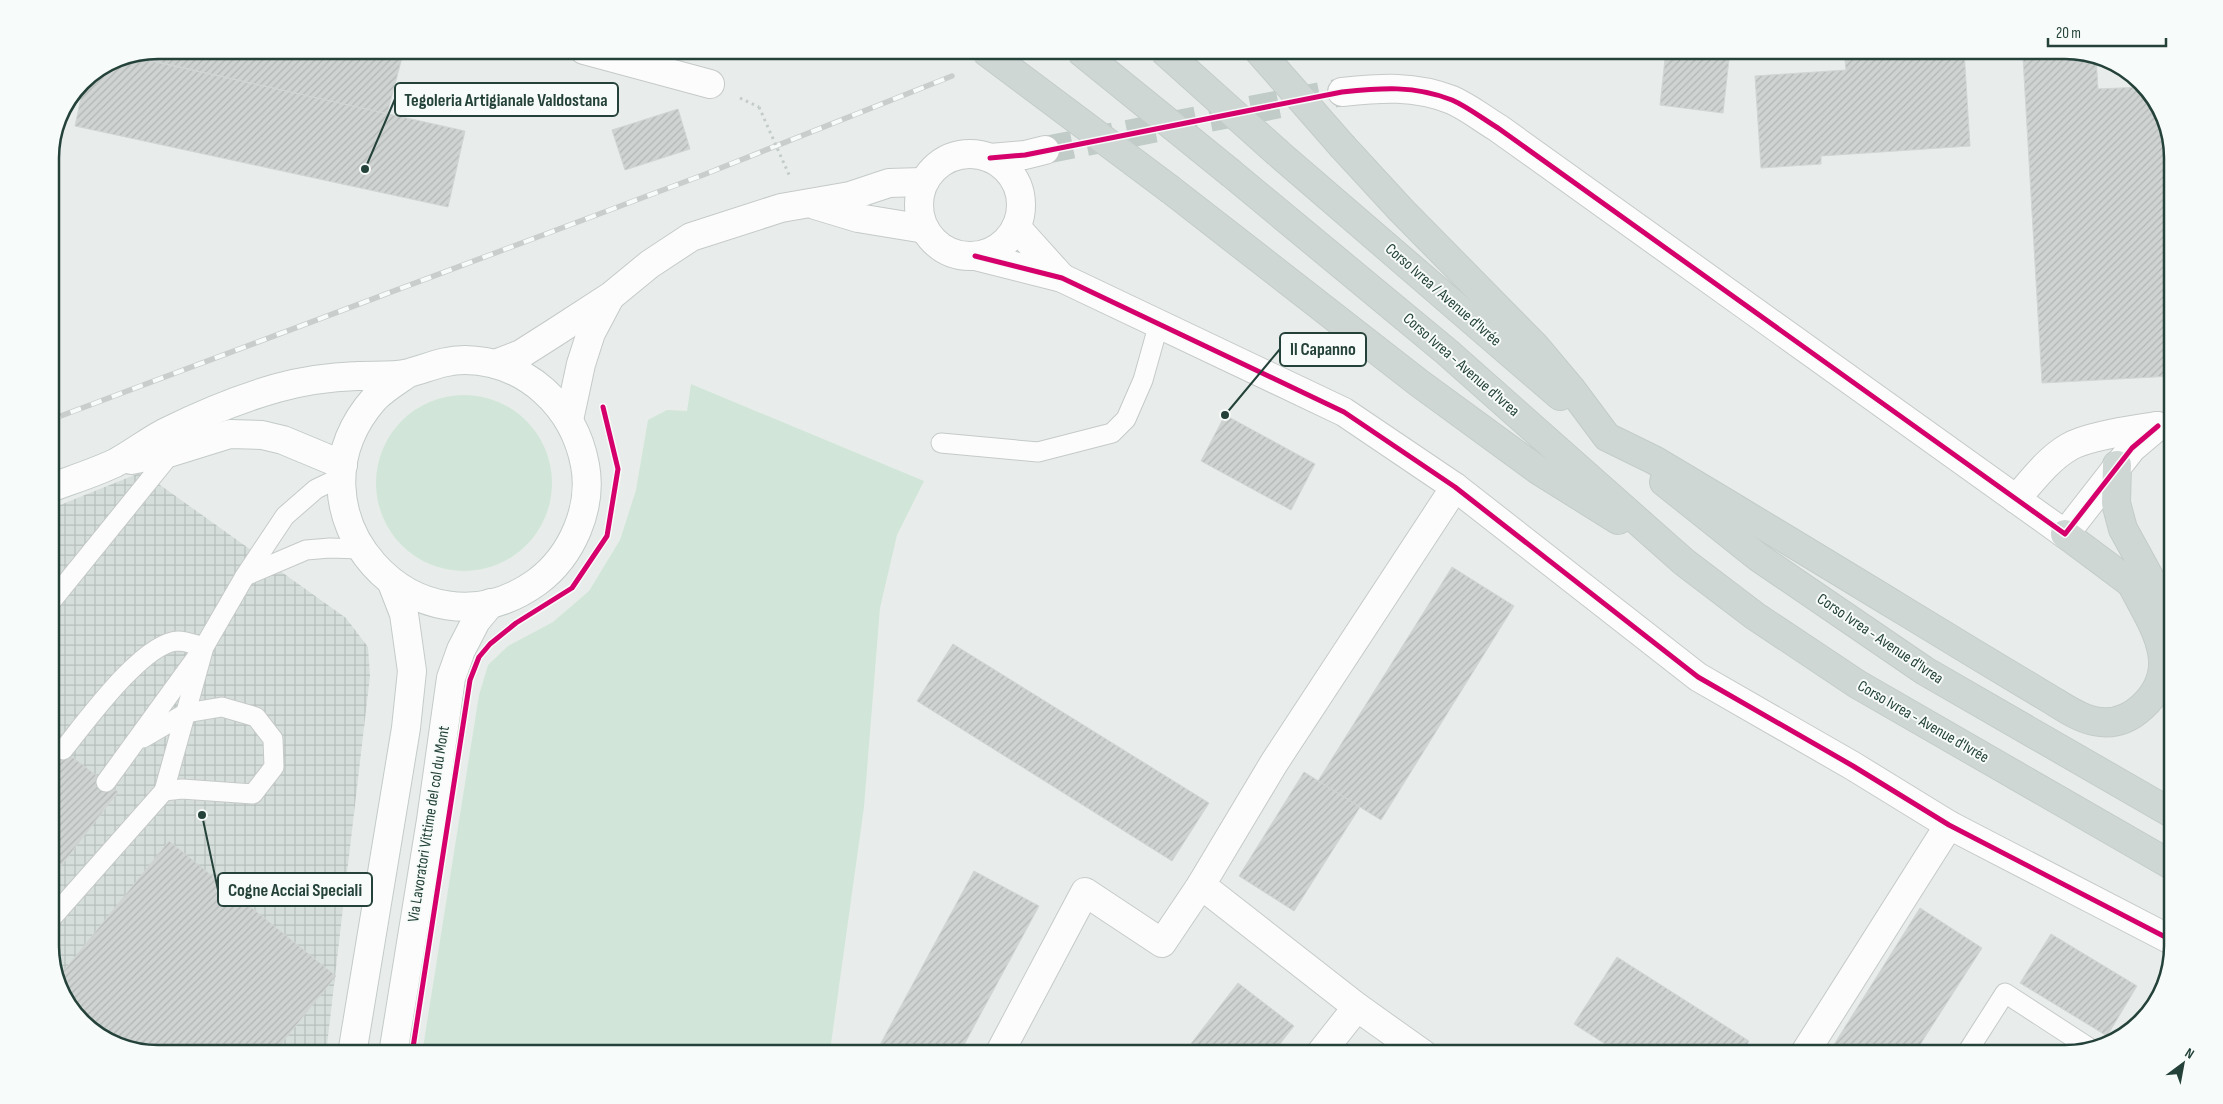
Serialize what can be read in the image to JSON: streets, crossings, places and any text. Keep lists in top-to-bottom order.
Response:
{
  "streets": {
    "main road": ["Corso Ivrea / Avenue d'Ivrée", "Corso Ivrea - Avenue d'Ivrea", "Corso Ivrea - Avenue d'Ivrée"],
    "street": ["Via Lavoratori Vittime del col du Mont"]
  },
  "crossings": [
    ["Corso Ivrea / Avenue d'Ivrée", "Corso Ivrea - Avenue d'Ivrea"],
    ["Corso Ivrea - Avenue d'Ivrea", "Corso Ivrea - Avenue d'Ivrée"]
  ],
  "places": ["Tegoleria Artigianale Valdostana", "Il Capanno", "Cogne Acciai Speciali"],
  "scale_bar": "20 m",
  "north": "top right"
}
